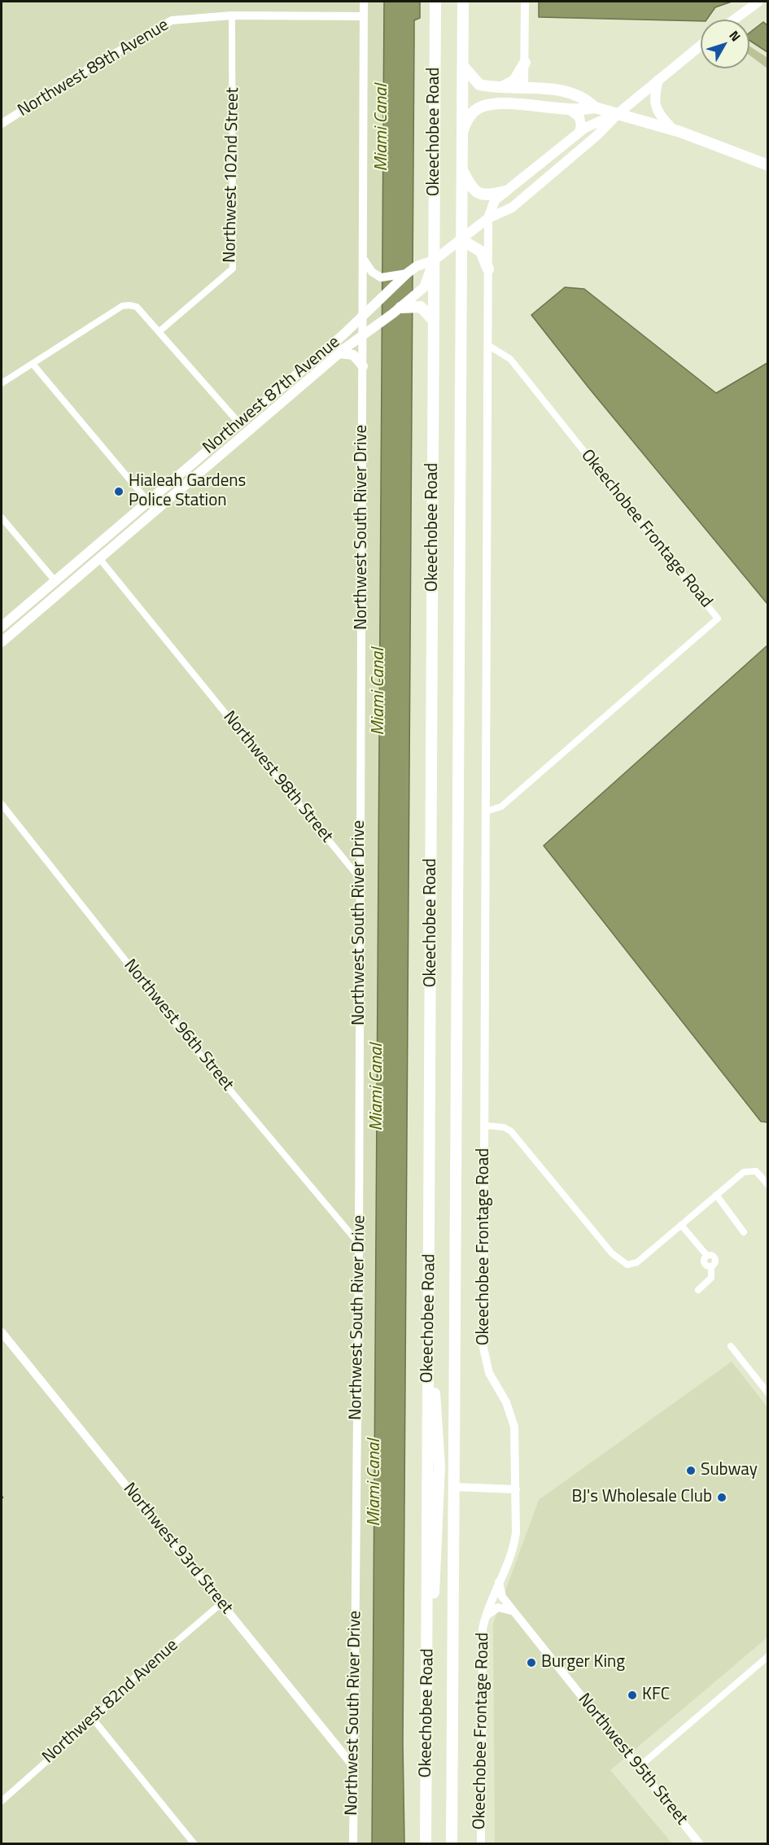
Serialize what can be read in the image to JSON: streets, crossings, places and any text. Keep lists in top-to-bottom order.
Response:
{
  "streets": {
    "main road": ["Okeechobee Road", "Northwest 87th Avenue"],
    "street": [
      "Northwest 89th Avenue",
      "Northwest 102nd Street",
      "Northwest South River Drive",
      "Okeechobee Frontage Road",
      "Northwest 98th Street",
      "Northwest 96th Street",
      "Northwest 93rd Street",
      "Northwest 82nd Avenue",
      "Northwest 95th Street"
    ]
  },
  "crossings": [
    ["Northwest 89th Avenue", "Northwest 102nd Street"],
    ["Northwest 89th Avenue", "Northwest South River Drive"],
    ["Okeechobee Road", "Northwest 87th Avenue"],
    ["Northwest 87th Avenue", "Northwest South River Drive"],
    ["Northwest 87th Avenue", "Northwest 98th Street"],
    ["Northwest South River Drive", "Northwest 98th Street"],
    ["Northwest South River Drive", "Northwest 96th Street"],
    ["Northwest South River Drive", "Northwest 93rd Street"],
    ["Okeechobee Frontage Road", "Northwest 95th Street"],
    ["Northwest 93rd Street", "Northwest 82nd Avenue"]
  ],
  "water": ["Miami Canal"],
  "places": [
    "Hialeah Gardens Police Station",
    "Subway",
    "BJ's Wholesale Club",
    "Burger King",
    "KFC"
  ],
  "north": "top right"
}
